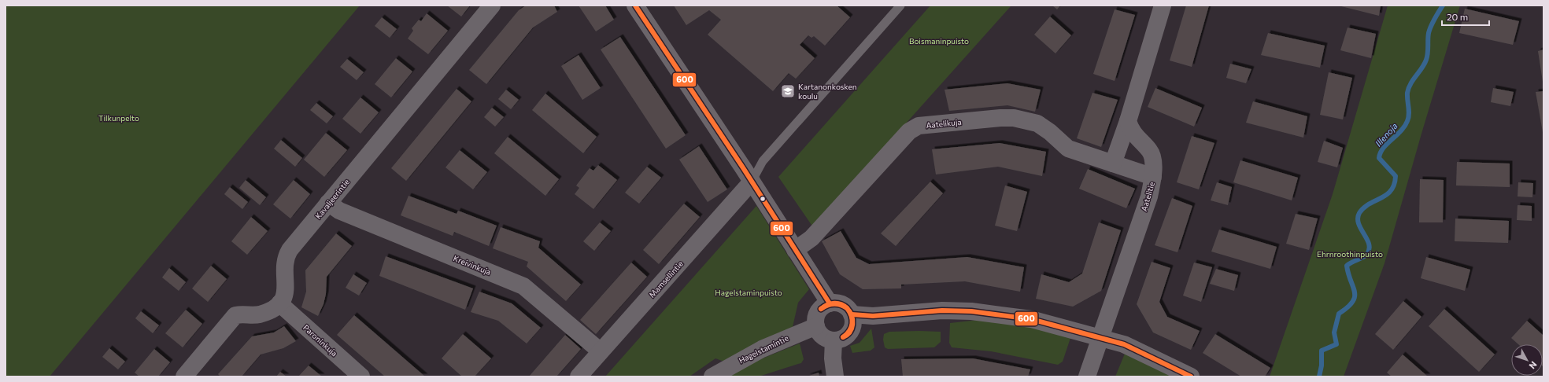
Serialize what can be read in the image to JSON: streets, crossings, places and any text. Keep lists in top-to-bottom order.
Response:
{
  "streets": {
    "street": [
      "Aatelikuja",
      "Aatelitie",
      "Kavaljeerintie",
      "Kreivinkuja",
      "Mamsellintie",
      "Paroninkuja",
      "Hagelstamintie"
    ]
  },
  "crossings": [
    ["Aatelikuja", "Aatelitie"],
    ["Kavaljeerintie", "Kreivinkuja"],
    ["Kavaljeerintie", "Paroninkuja"],
    ["Kreivinkuja", "Mamsellintie"]
  ],
  "water": ["Illenoja"],
  "parks": [
    "Boismaninpuisto",
    "Tilkunpelto",
    "Ehrnroothinpuisto",
    "Hagelstaminpuisto"
  ],
  "places": {
    "school or university": ["Kartanonkosken koulu"]
  },
  "lines": ["transit line 600"],
  "scale_bar": "20 m",
  "north": "bottom right"
}
